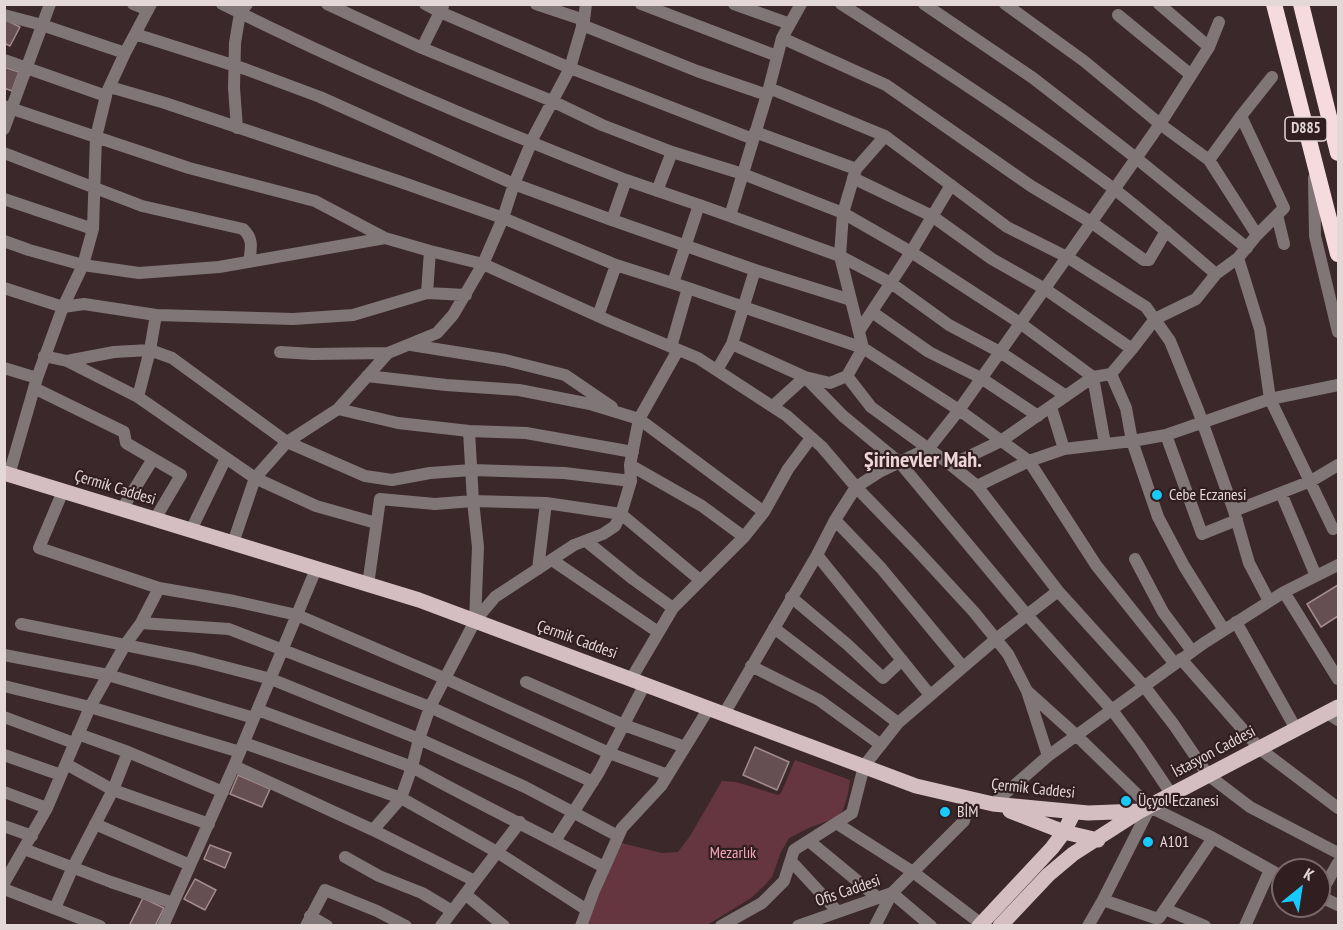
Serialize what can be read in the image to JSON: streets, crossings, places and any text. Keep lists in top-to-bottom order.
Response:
{
  "streets": {
    "highway": ["D885"],
    "main road": ["Çermik Caddesi", "İstasyon Caddesi"],
    "street": ["Ofis Caddesi"]
  },
  "crossings": [
    ["Çermik Caddesi", "İstasyon Caddesi"],
    ["Çermik Caddesi", "Ofis Caddesi"]
  ],
  "districts": ["Şirinevler Mah."],
  "parks": ["Mezarlık"],
  "places": [
    "Cebe Eczanesi",
    "Üçyol Eczanesi",
    "BİM",
    "A101"
  ],
  "north": "top right"
}
